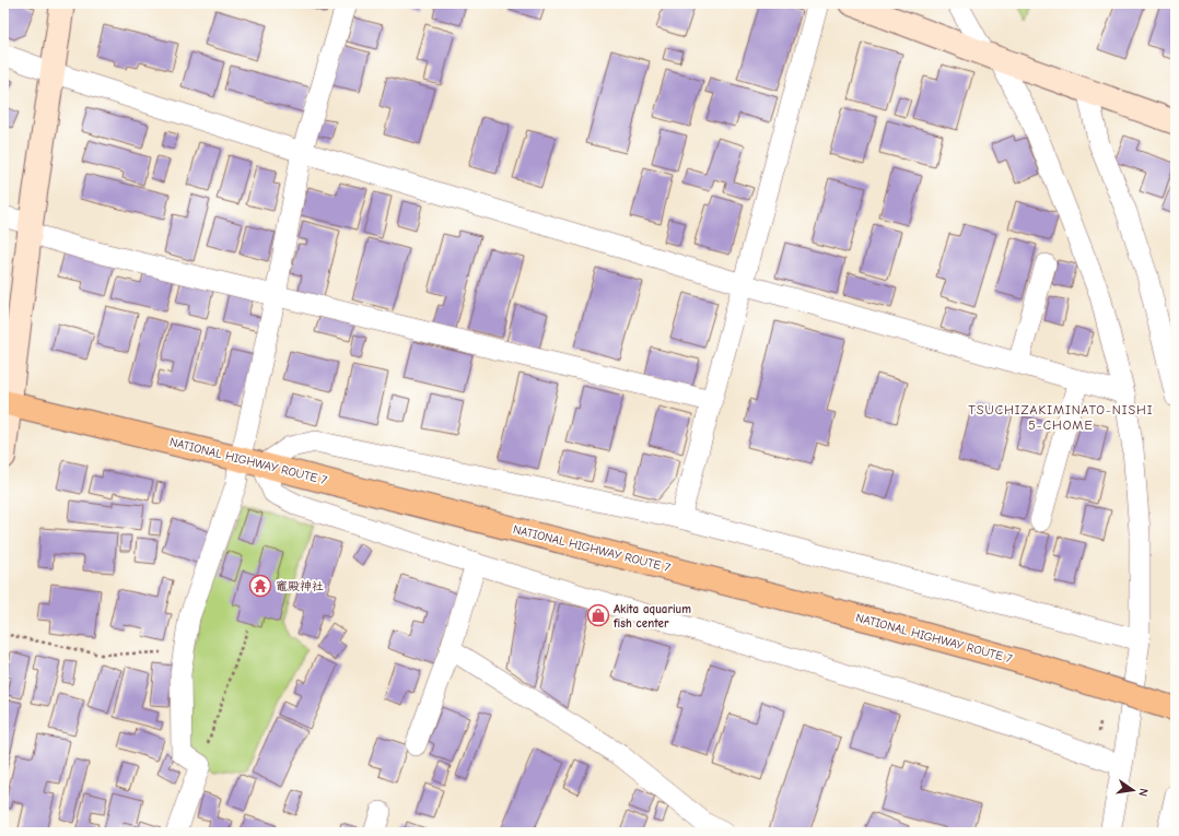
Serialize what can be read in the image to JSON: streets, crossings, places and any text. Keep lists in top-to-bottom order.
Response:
{
  "streets": {
    "highway": ["NATIONAL HIGHWAY ROUTE 7"]
  },
  "districts": ["TSUCHIZAKIMINATO-NISHI 5-CHOME"],
  "places": {
    "temple": ["竈殿神社"],
    "shop": ["Akita aquarium fish center"]
  },
  "north": "right"
}
